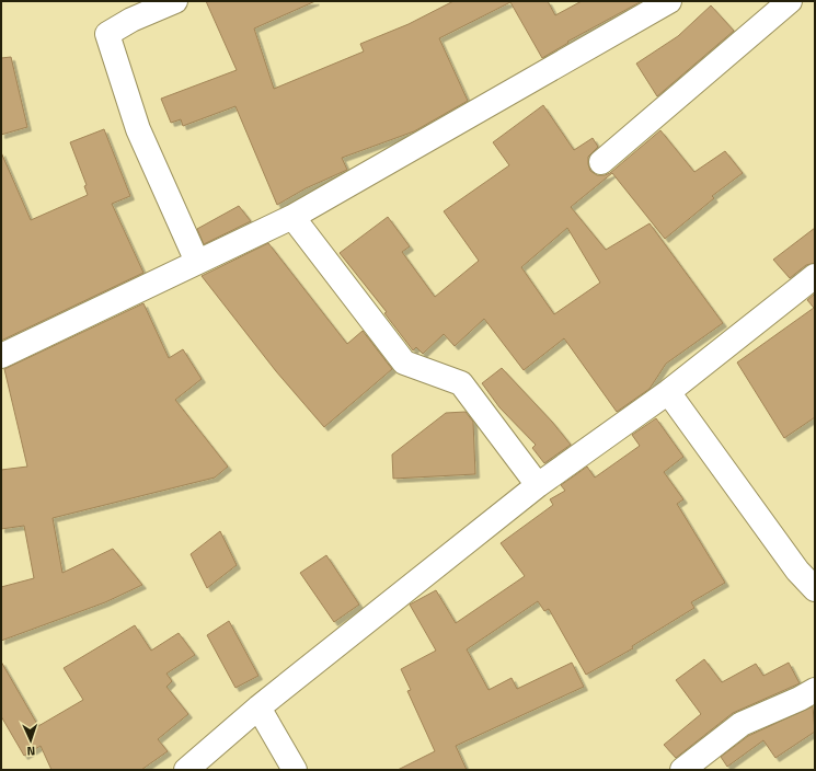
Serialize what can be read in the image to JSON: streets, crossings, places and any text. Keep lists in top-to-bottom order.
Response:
{
  "north": "bottom"
}
